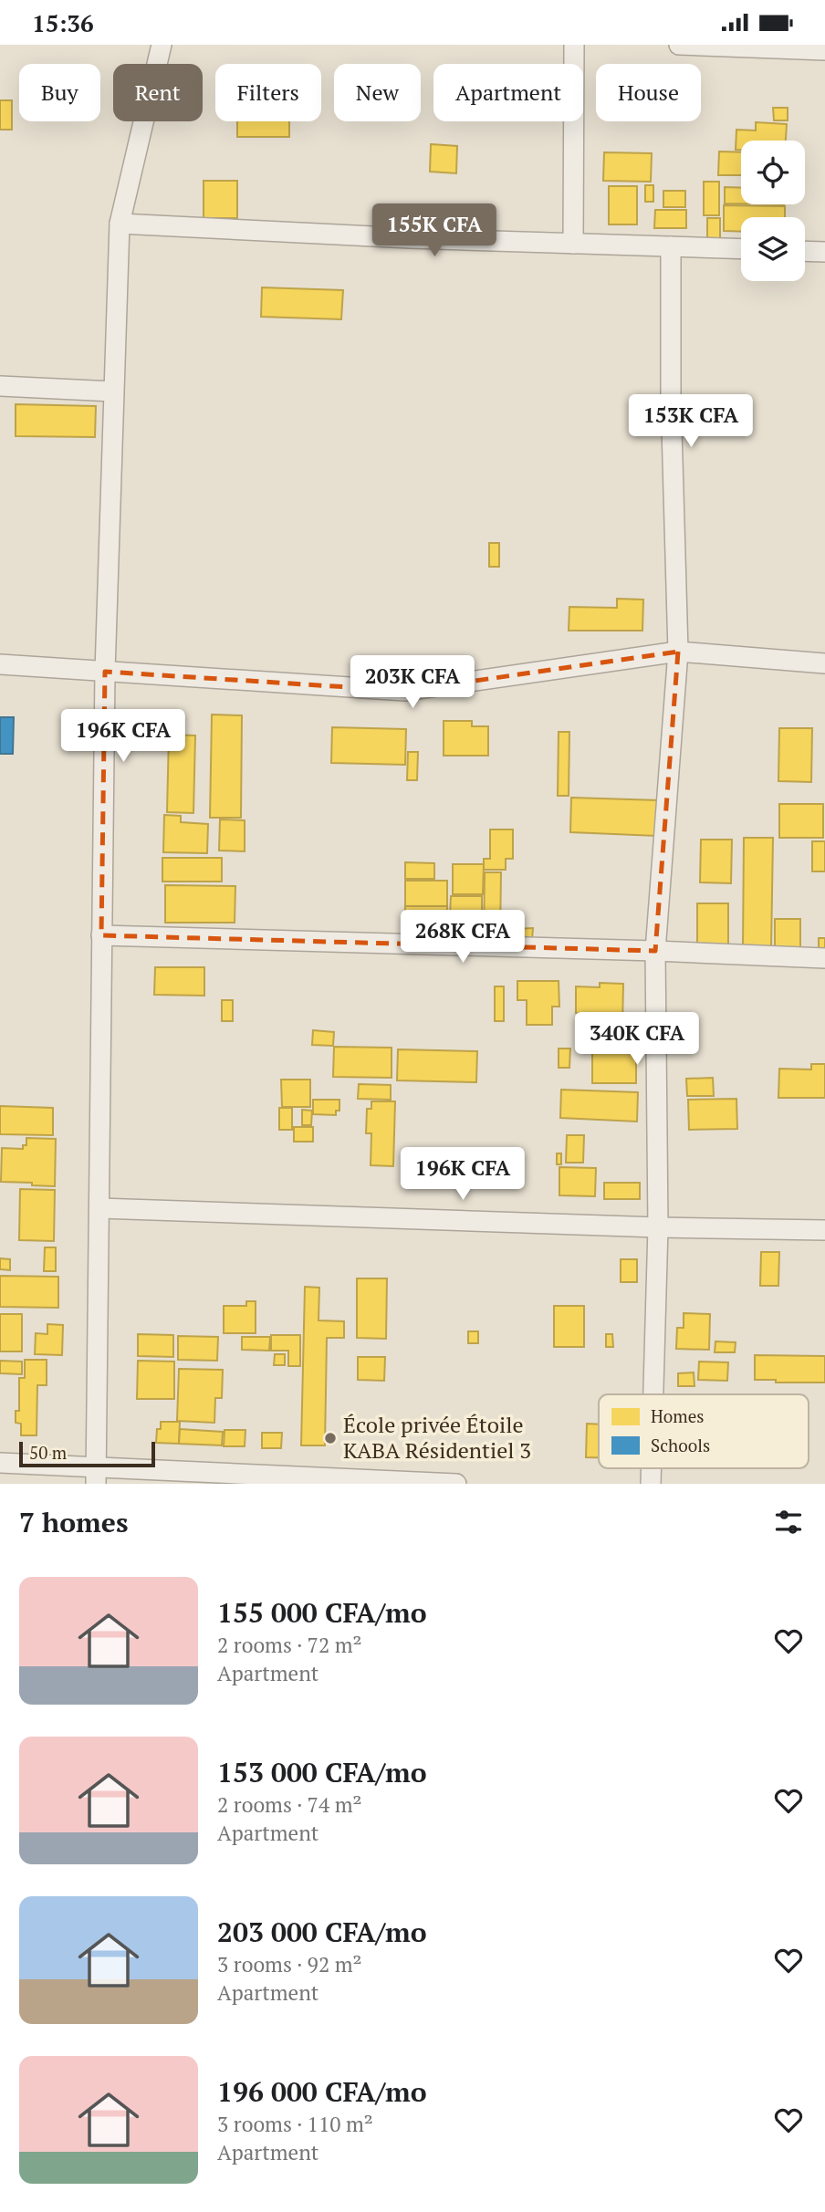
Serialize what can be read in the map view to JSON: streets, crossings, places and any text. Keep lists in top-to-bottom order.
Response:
{
  "places": ["École privée Étoile KABA Résidentiel 3"],
  "legend": ["Homes", "Schools"],
  "scale_bar": "50 m",
  "page": {
    "status": "15:36",
    "chip": [
      "Buy",
      "Rent",
      "Filters",
      "New",
      "Apartment",
      "House"
    ],
    "price": [
      "155K CFA",
      "153K CFA",
      "203K CFA",
      "196K CFA",
      "268K CFA",
      "340K CFA",
      "196K CFA"
    ],
    "scale": "50 m",
    "heading": "7 homes",
    "list": [
      {
        "name": "155 000 CFA/mo",
        "note": "2 rooms · 72 m² · Apartment"
      },
      {
        "name": "153 000 CFA/mo",
        "note": "2 rooms · 74 m² · Apartment"
      },
      {
        "name": "203 000 CFA/mo",
        "note": "3 rooms · 92 m² · Apartment"
      },
      {
        "name": "196 000 CFA/mo",
        "note": "3 rooms · 110 m² · Apartment"
      }
    ]
  }
}
